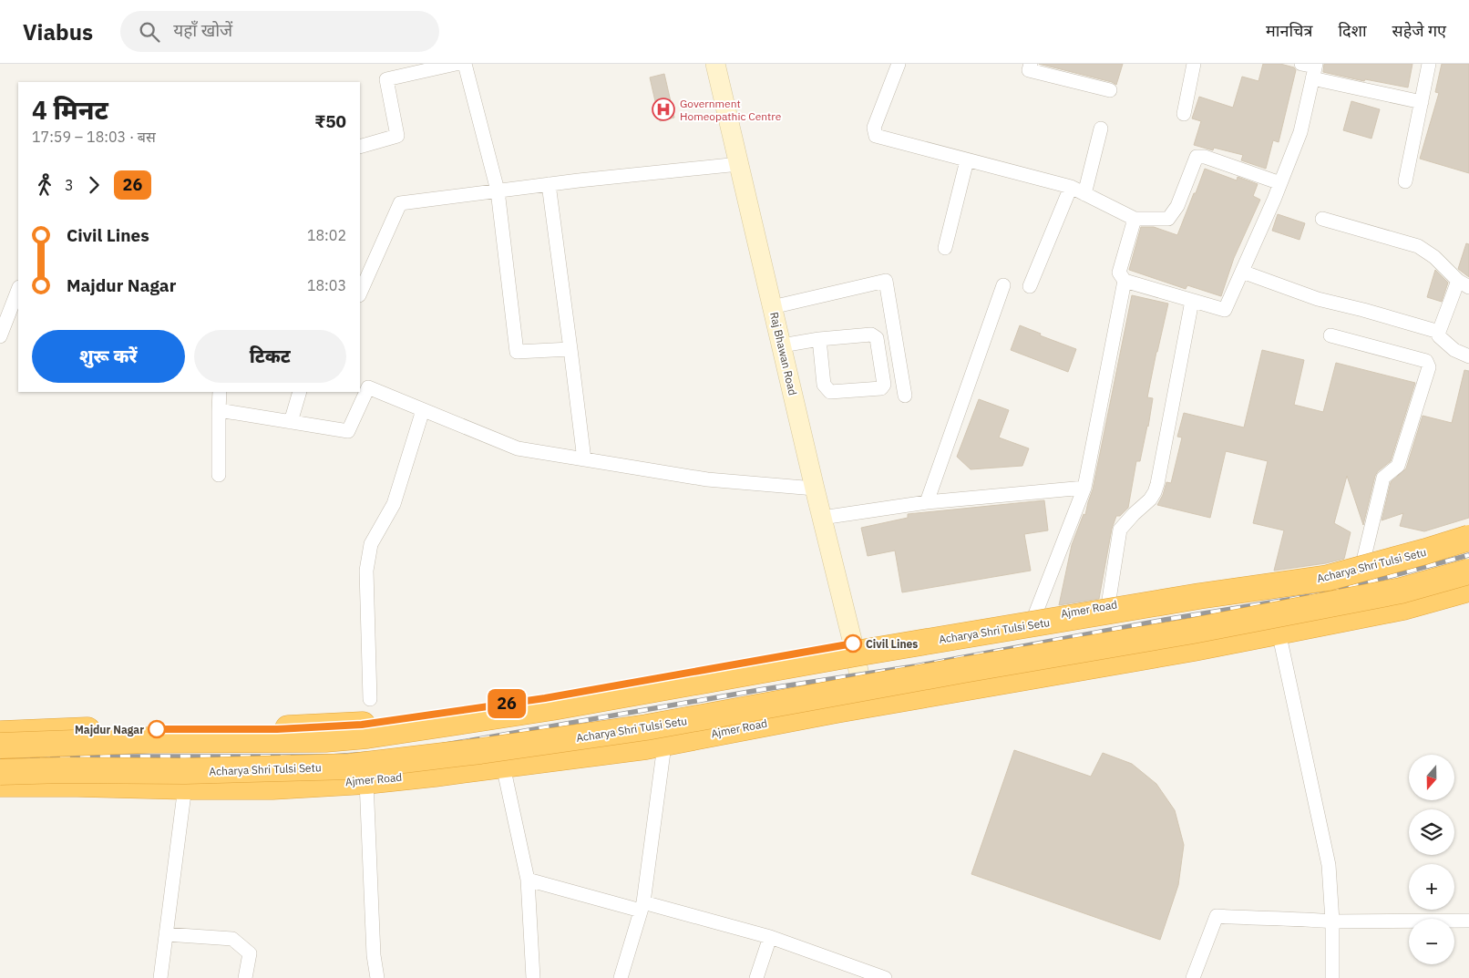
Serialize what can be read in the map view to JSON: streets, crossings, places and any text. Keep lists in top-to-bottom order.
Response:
{
  "streets": {
    "highway": ["Acharya Shri Tulsi Setu", "Ajmer Road"],
    "street": ["Raj Bhawan Road"]
  },
  "crossings": [
    ["Raj Bhawan Road", "Ajmer Road"]
  ],
  "places": {
    "hospital": ["Government Homeopathic Centre"],
    "other": ["Civil Lines", "Majdur Nagar"]
  },
  "lines": ["bus line 26"],
  "north": "bottom",
  "page": {
    "header": "Viabus",
    "search": "यहाँ खोजें",
    "nav": ["मानचित्र", "दिशा", "सहेजे गए"],
    "on_map": "26",
    "heading": ["4 मिनट", "17:59 – 18:03 · बस", "₹50"],
    "legs": ["3", "26"],
    "list": [
      {
        "name": "Civil Lines",
        "value": "18:02"
      },
      {
        "name": "Majdur Nagar",
        "value": "18:03"
      }
    ],
    "buttons": ["शुरू करें", "टिकट"],
    "map_buttons": ["+", "−"]
  }
}
